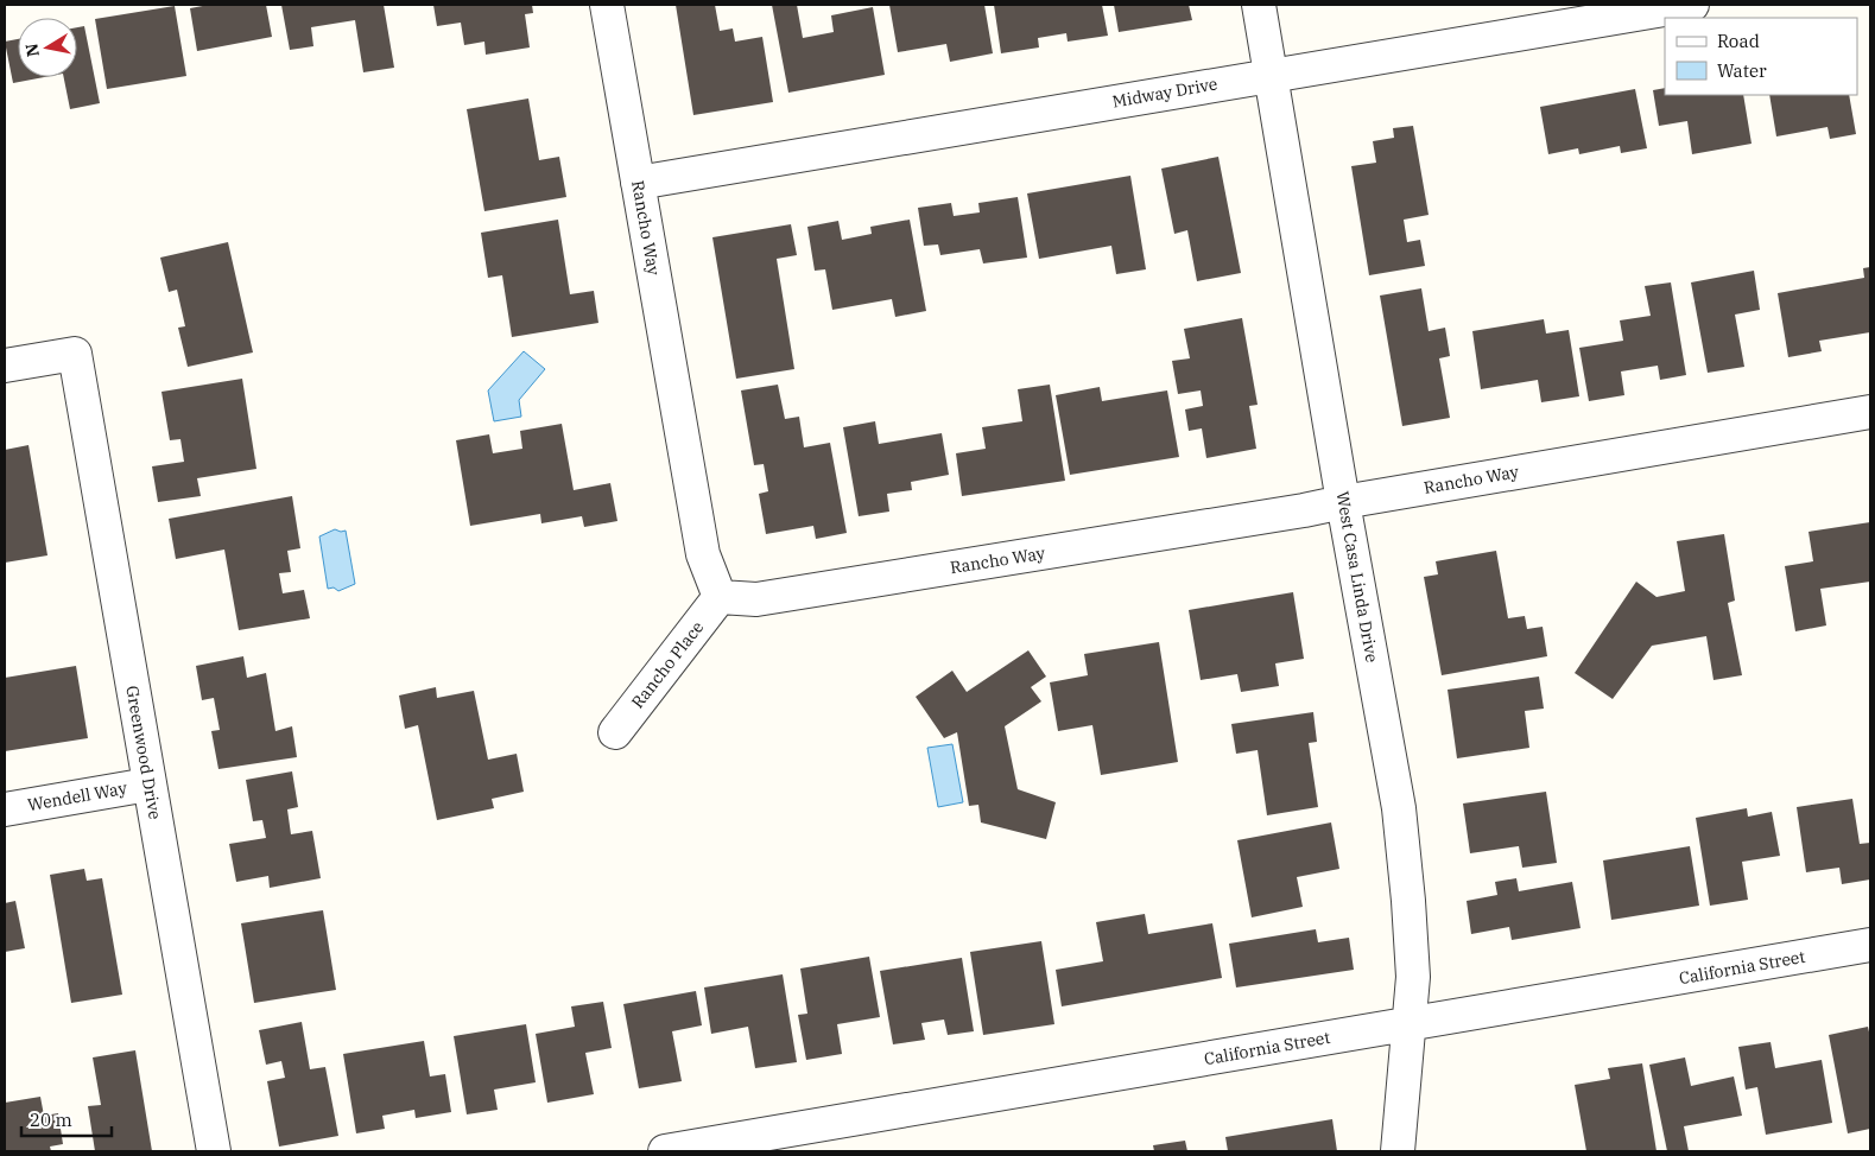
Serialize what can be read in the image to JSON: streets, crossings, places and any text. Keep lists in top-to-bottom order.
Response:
{
  "streets": {
    "street": [
      "Midway Drive",
      "Rancho Way",
      "West Casa Linda Drive",
      "Rancho Place",
      "Greenwood Drive",
      "Wendell Way",
      "California Street"
    ]
  },
  "crossings": [
    ["Midway Drive", "Rancho Way"],
    ["Midway Drive", "West Casa Linda Drive"],
    ["Rancho Way", "West Casa Linda Drive"],
    ["Rancho Way", "Rancho Place"],
    ["West Casa Linda Drive", "California Street"],
    ["Greenwood Drive", "Wendell Way"]
  ],
  "legend": ["Road", "Water"],
  "scale_bar": "20 m",
  "north": "left"
}
